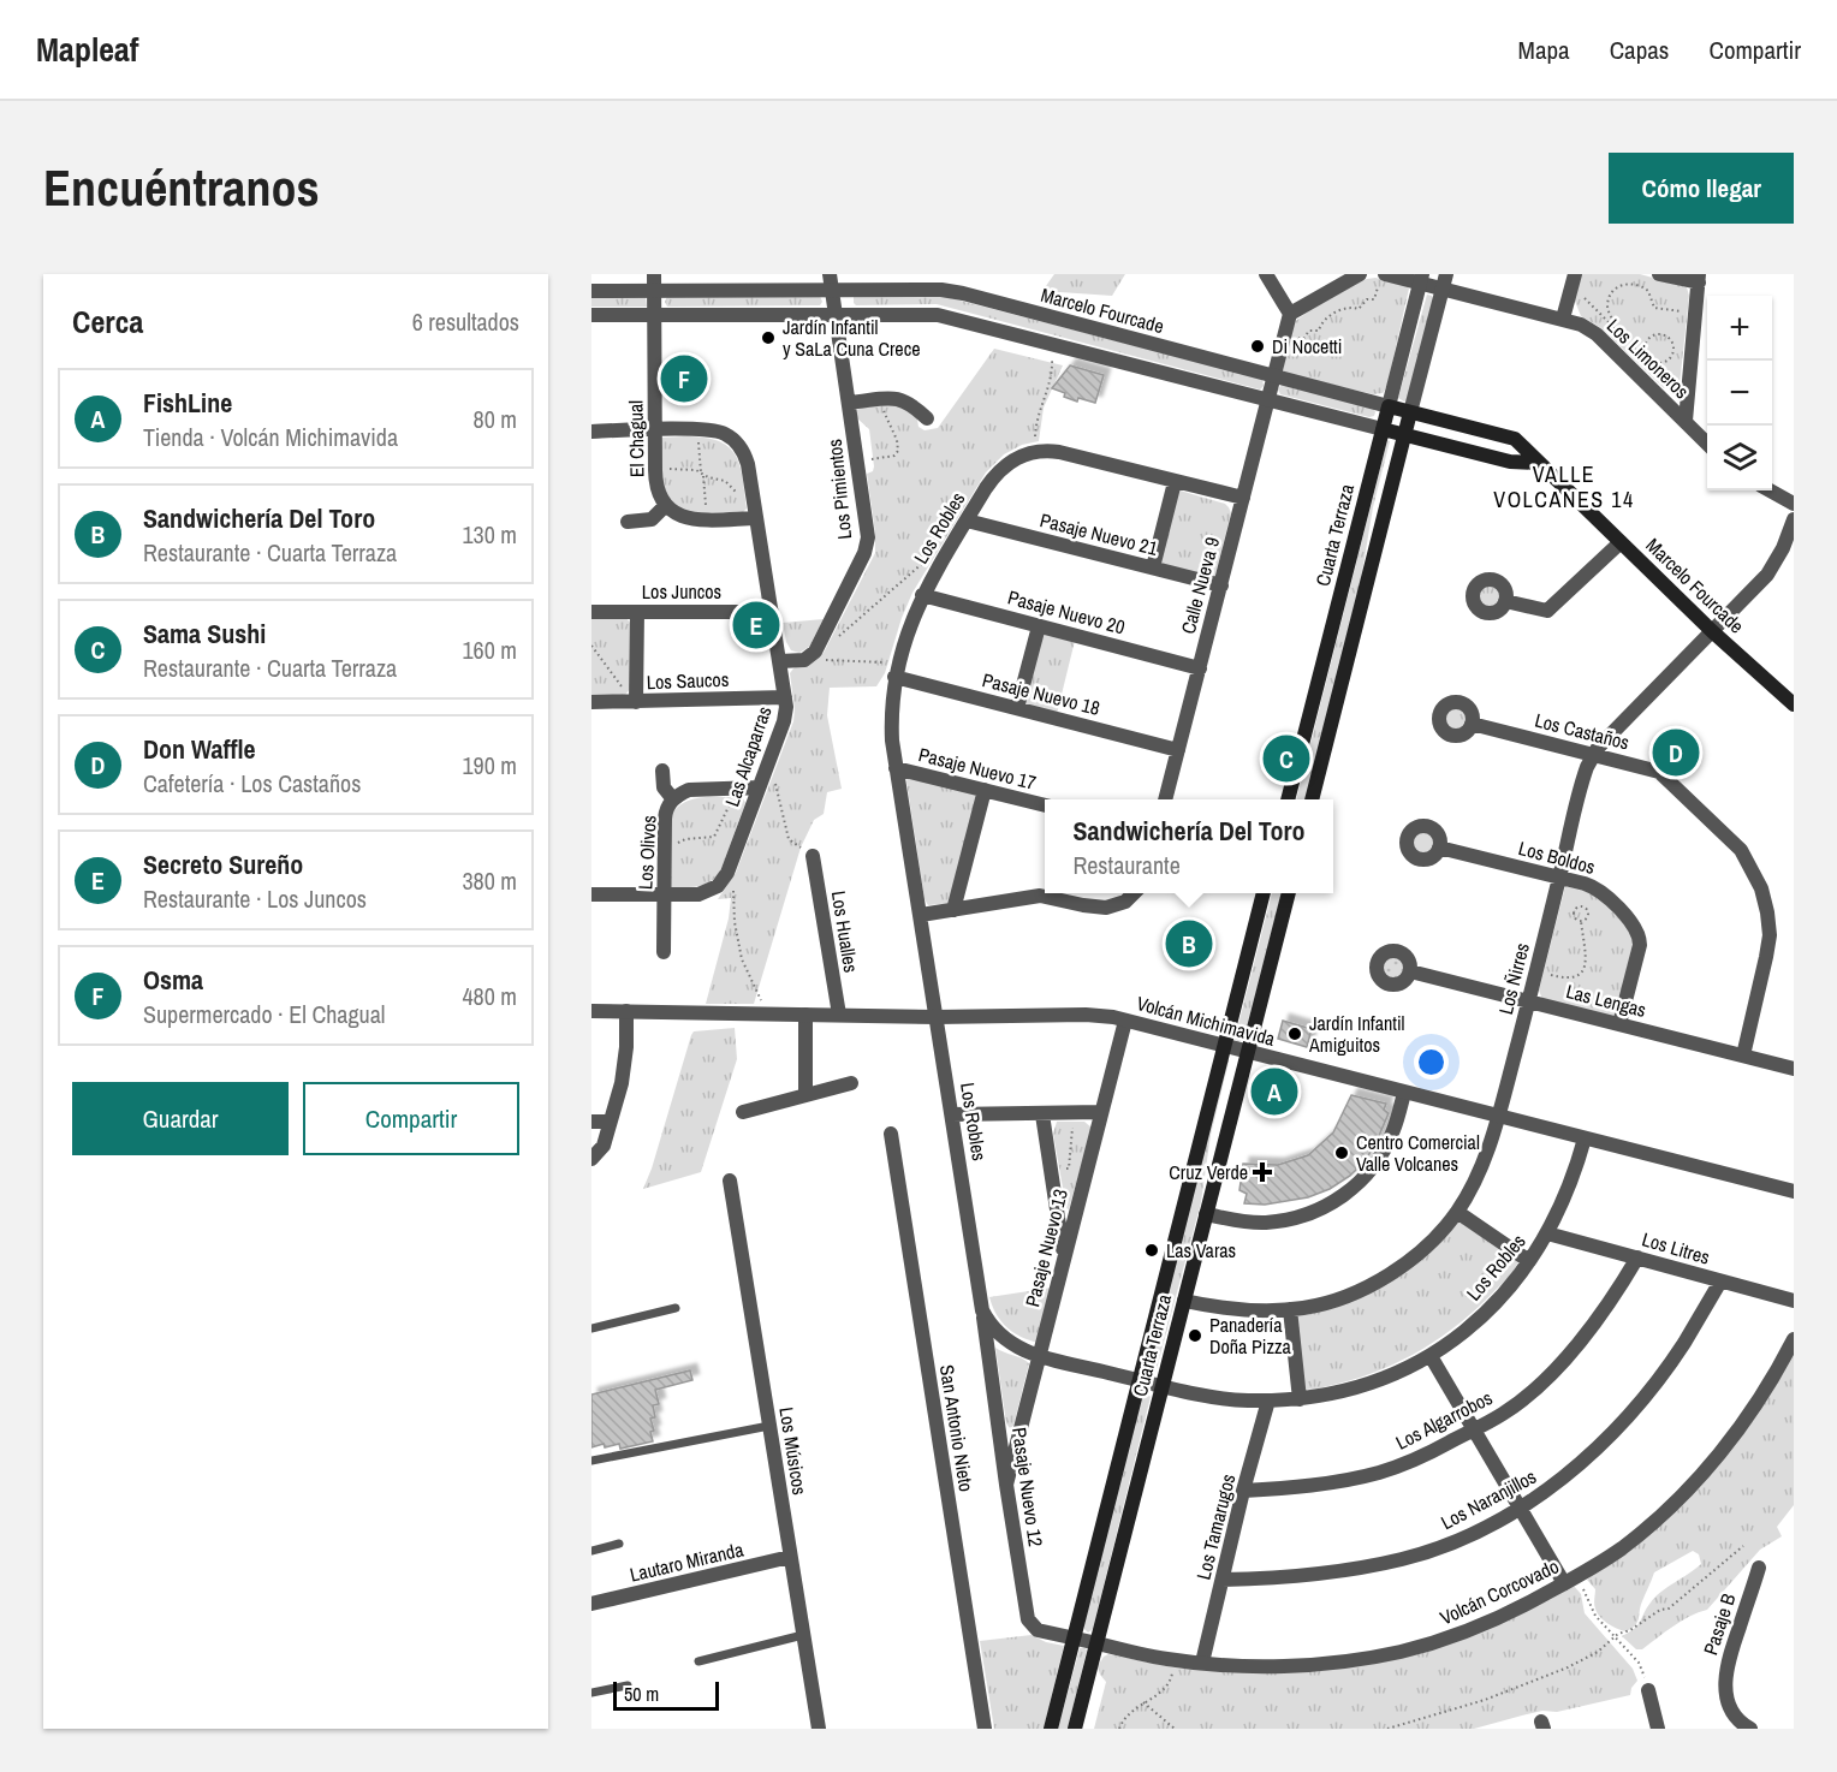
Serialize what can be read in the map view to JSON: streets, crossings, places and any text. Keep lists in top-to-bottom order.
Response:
{
  "streets": {
    "main road": ["Marcelo Fourcade", "Cuarta Terraza"],
    "street": [
      "Los Limoneros",
      "El Chagual",
      "Los Pimientos",
      "Los Robles",
      "Pasaje Nuevo 21",
      "Calle Nueva 9",
      "Los Juncos",
      "Pasaje Nuevo 20",
      "Los Saucos",
      "Pasaje Nuevo 18",
      "Los Castaños",
      "Las Alcaparras",
      "Pasaje Nuevo 17",
      "Los Olivos",
      "Los Boldos",
      "Los Hualles",
      "Los Ñirres",
      "Las Lengas",
      "Volcán Michimavida",
      "Pasaje Nuevo 13",
      "Los Litres",
      "Los Algarrobos",
      "San Antonio Nieto",
      "Los Músicos",
      "Pasaje Nuevo 12",
      "Los Naranjillos",
      "Los Tamarugos",
      "Lautaro Miranda",
      "Volcán Corcovado",
      "Pasaje B"
    ]
  },
  "crossings": [
    ["Marcelo Fourcade", "El Chagual"],
    ["Marcelo Fourcade", "Los Pimientos"],
    ["Marcelo Fourcade", "Cuarta Terraza"],
    ["Marcelo Fourcade", "Calle Nueva 9"],
    ["Marcelo Fourcade", "Los Ñirres"],
    ["Los Limoneros", "Cuarta Terraza"],
    ["El Chagual", "Las Alcaparras"],
    ["Los Robles", "Pasaje Nuevo 21"],
    ["Los Robles", "Cuarta Terraza"],
    ["Los Robles", "Pasaje Nuevo 20"],
    ["Los Robles", "Pasaje Nuevo 18"],
    ["Los Robles", "Pasaje Nuevo 17"],
    ["Los Robles", "Volcán Michimavida"],
    ["Los Robles", "Pasaje Nuevo 13"],
    ["Los Robles", "Los Litres"],
    ["Los Robles", "Pasaje Nuevo 12"],
    ["Los Robles", "Los Tamarugos"],
    ["Pasaje Nuevo 21", "Calle Nueva 9"],
    ["Cuarta Terraza", "Los Ñirres"],
    ["Cuarta Terraza", "Volcán Michimavida"],
    ["Cuarta Terraza", "Pasaje Nuevo 12"],
    ["Cuarta Terraza", "Volcán Corcovado"],
    ["Calle Nueva 9", "Pasaje Nuevo 20"],
    ["Calle Nueva 9", "Pasaje Nuevo 18"],
    ["Los Juncos", "Las Alcaparras"],
    ["Los Saucos", "Las Alcaparras"],
    ["Los Castaños", "Los Ñirres"],
    ["Los Castaños", "Las Lengas"],
    ["Las Alcaparras", "Los Olivos"],
    ["Los Boldos", "Los Ñirres"],
    ["Los Boldos", "Las Lengas"],
    ["Los Hualles", "Volcán Michimavida"],
    ["Los Ñirres", "Las Lengas"],
    ["Los Ñirres", "Volcán Michimavida"],
    ["Volcán Michimavida", "Pasaje Nuevo 13"],
    ["Pasaje Nuevo 13", "Pasaje Nuevo 12"],
    ["Los Litres", "Los Algarrobos"],
    ["Los Litres", "Los Naranjillos"],
    ["Los Algarrobos", "Los Tamarugos"],
    ["Los Músicos", "Lautaro Miranda"],
    ["Pasaje Nuevo 12", "Volcán Corcovado"],
    ["Los Naranjillos", "Los Tamarugos"],
    ["Los Tamarugos", "Volcán Corcovado"]
  ],
  "districts": ["VALLE VOLCANES 14"],
  "places": {
    "other": [
      "Jardín Infantil y SaLa Cuna Crece",
      "Di Nocetti",
      "Jardín Infantil Amiguitos",
      "Centro Comercial Valle Volcanes",
      "Las Varas",
      "Panadería Doña Pizza"
    ],
    "health": ["Cruz Verde"]
  },
  "scale_bar": "50 m",
  "page": {
    "header": "Mapleaf",
    "nav": ["Mapa", "Capas", "Compartir"],
    "buttons": [
      "Cómo llegar",
      ["Guardar", "Compartir"]
    ],
    "title": "Encuéntranos",
    "heading": ["Cerca", "6 resultados"],
    "map_buttons": ["+", "−"],
    "pins": [
      "F",
      "E",
      "D",
      "C",
      "B",
      "A"
    ],
    "list": [
      {
        "mark": "A",
        "name": "FishLine",
        "note": "Tienda · Volcán Michimavida",
        "value": "80 m"
      },
      {
        "mark": "B",
        "name": "Sandwichería Del Toro",
        "note": "Restaurante · Cuarta Terraza",
        "value": "130 m"
      },
      {
        "mark": "C",
        "name": "Sama Sushi",
        "note": "Restaurante · Cuarta Terraza",
        "value": "160 m"
      },
      {
        "mark": "D",
        "name": "Don Waffle",
        "note": "Cafetería · Los Castaños",
        "value": "190 m"
      },
      {
        "mark": "E",
        "name": "Secreto Sureño",
        "note": "Restaurante · Los Juncos",
        "value": "380 m"
      },
      {
        "mark": "F",
        "name": "Osma",
        "note": "Supermercado · El Chagual",
        "value": "480 m"
      }
    ],
    "popup": ["Sandwichería Del Toro", "Restaurante"],
    "scale": "50 m"
  }
}
